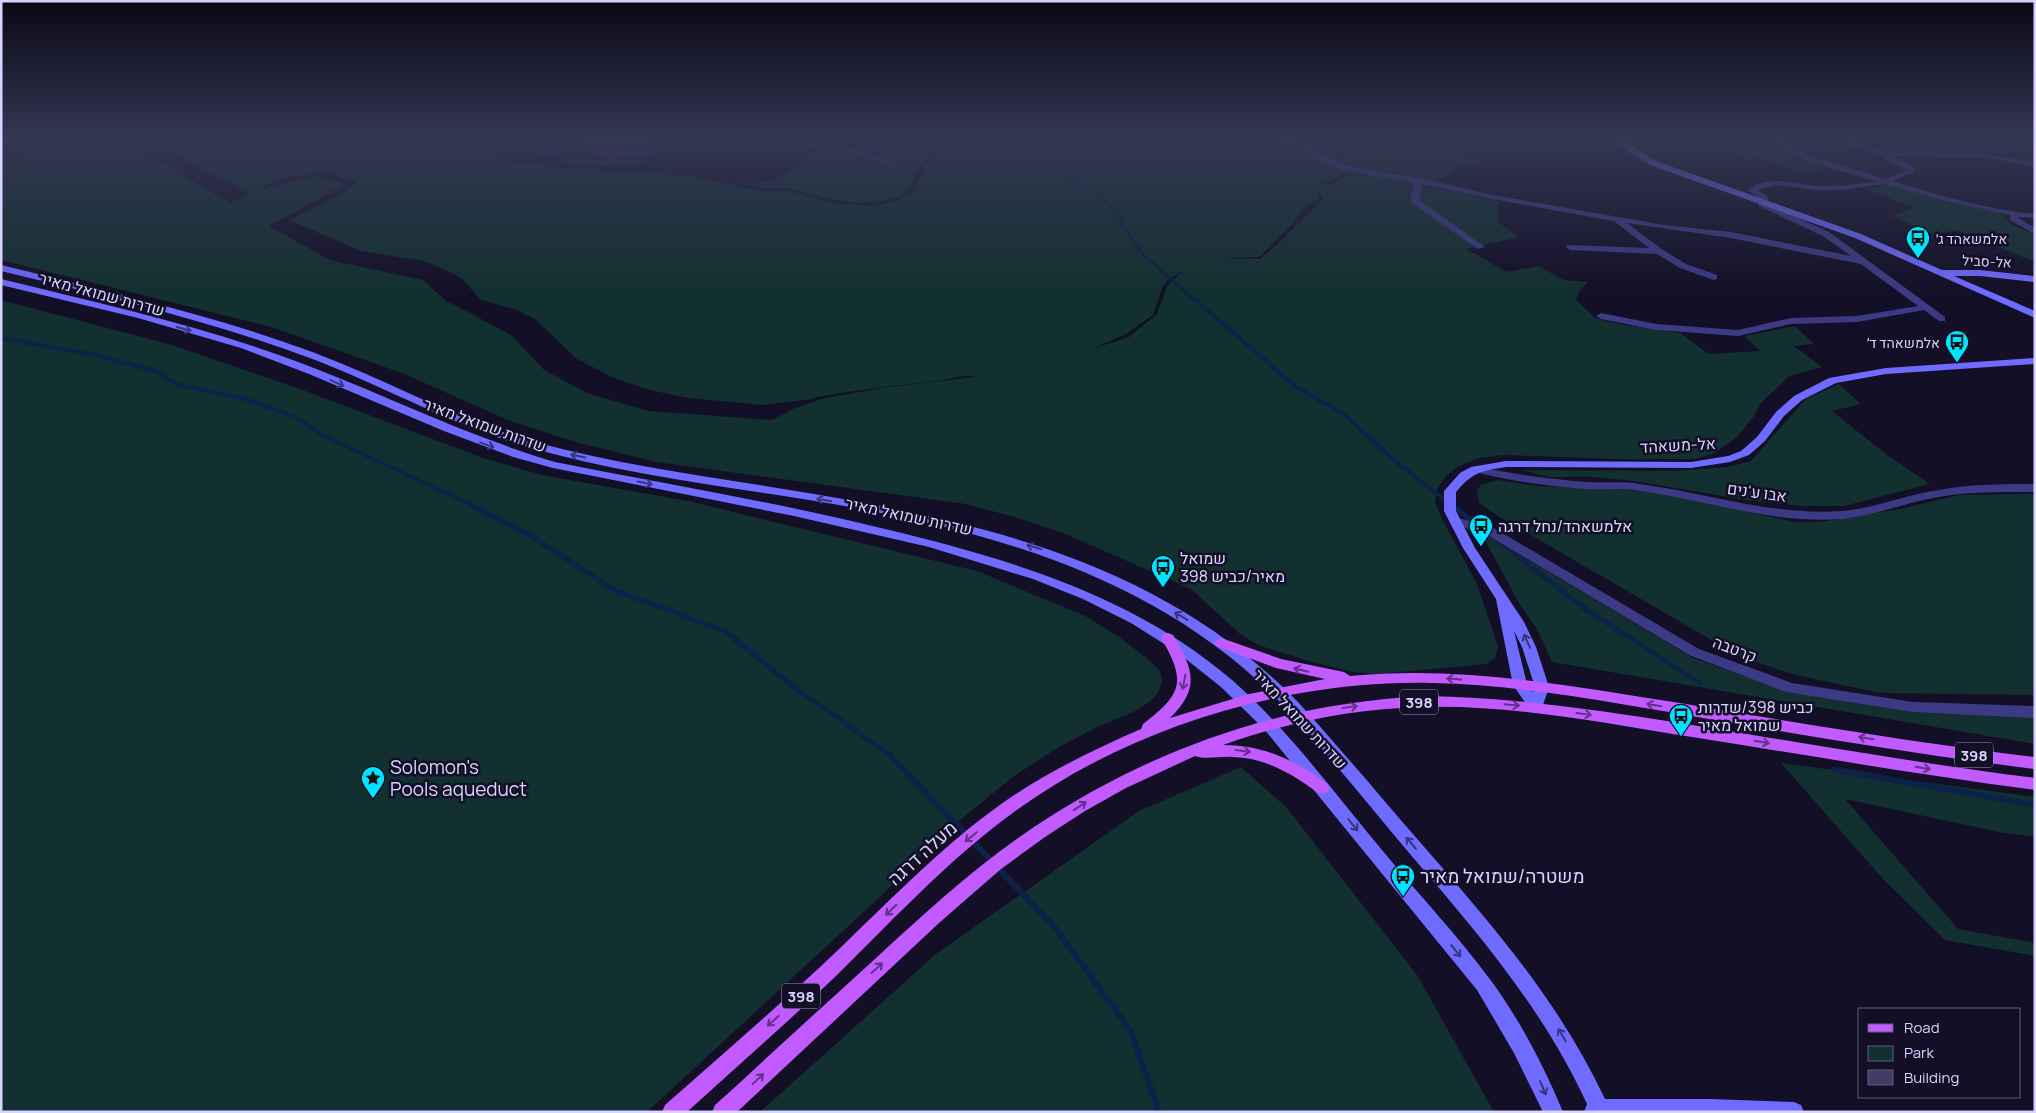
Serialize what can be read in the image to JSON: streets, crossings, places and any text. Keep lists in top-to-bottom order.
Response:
{
  "streets": {
    "main road": [
      "אל-סביל",
      "שדרות שמואל מאיר",
      "אל-משאהד",
      "398",
      "מעלה דרגה"
    ],
    "street": ["אבו ע'נים", "קרטבה"]
  },
  "crossings": [
    ["שדרות שמואל מאיר", "398"],
    ["שדרות שמואל מאיר", "מעלה דרגה"],
    ["אל-משאהד", "אבו ע'נים"],
    ["אל-משאהד", "קרטבה"],
    ["אל-משאהד", "398"],
    ["398", "מעלה דרגה"]
  ],
  "places": {
    "bus stop": [
      "אלמשאהד ג׳",
      "אלמשאהד ד׳",
      "אלמשאהד/נחל דרגה",
      "שמואל מאיר/כביש 398",
      "כביש 398/שדרות שמואל מאיר",
      "משטרה/שמואל מאיר"
    ],
    "place": ["Solomon's Pools aqueduct"]
  },
  "legend": ["Road", "Park", "Building"]
}
